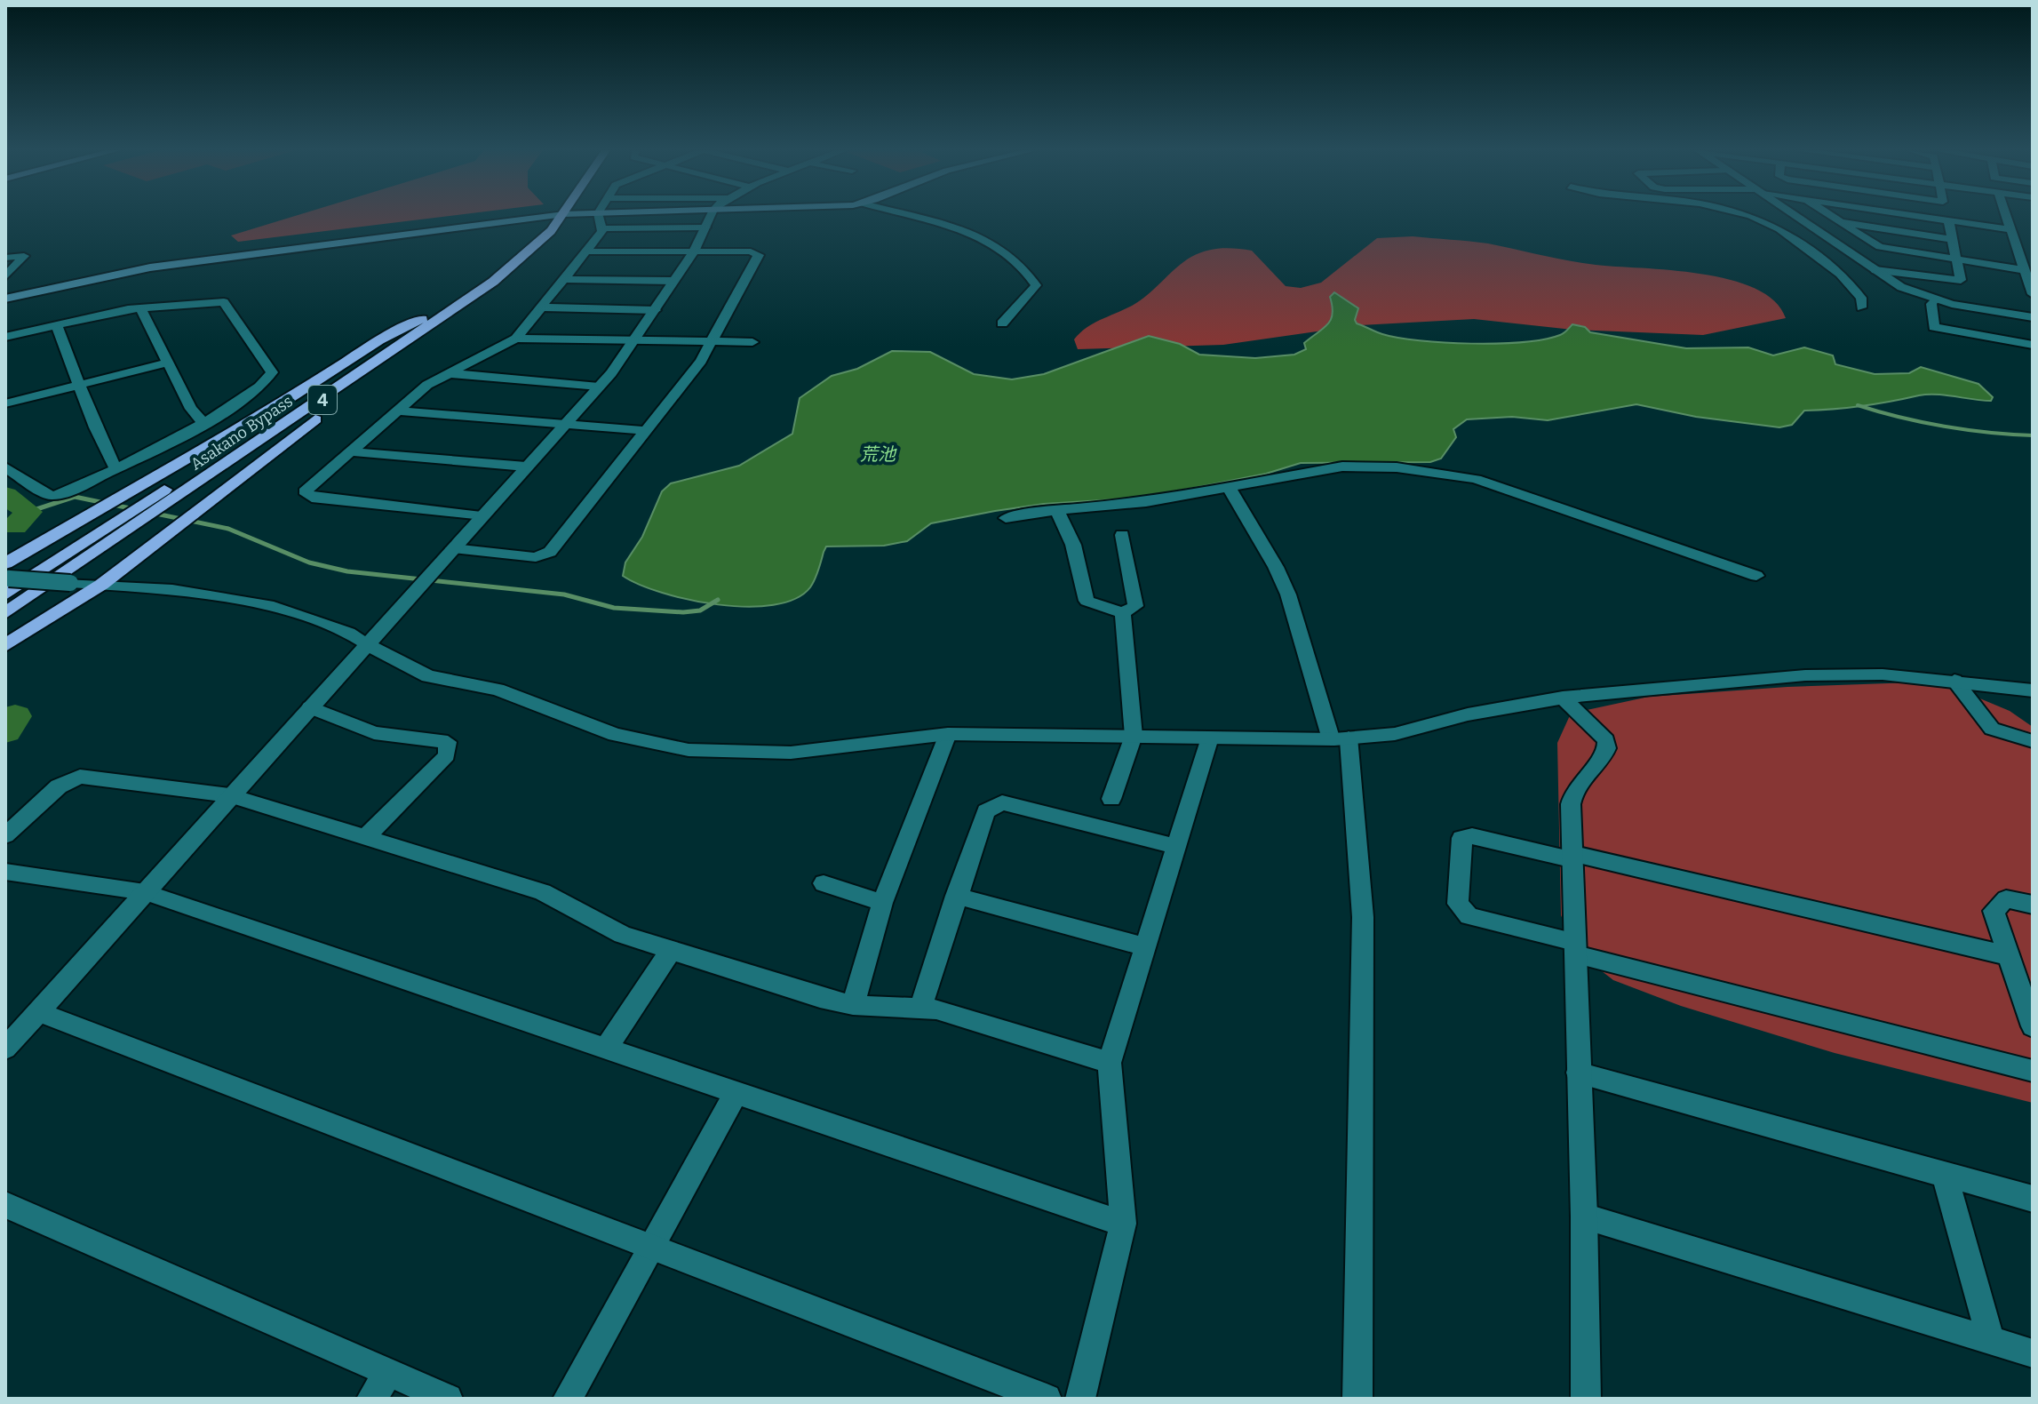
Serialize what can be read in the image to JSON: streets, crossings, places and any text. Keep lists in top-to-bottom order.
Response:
{
  "streets": {
    "highway": ["4", "Asakano Bypass"]
  },
  "water": ["荒池"]
}
